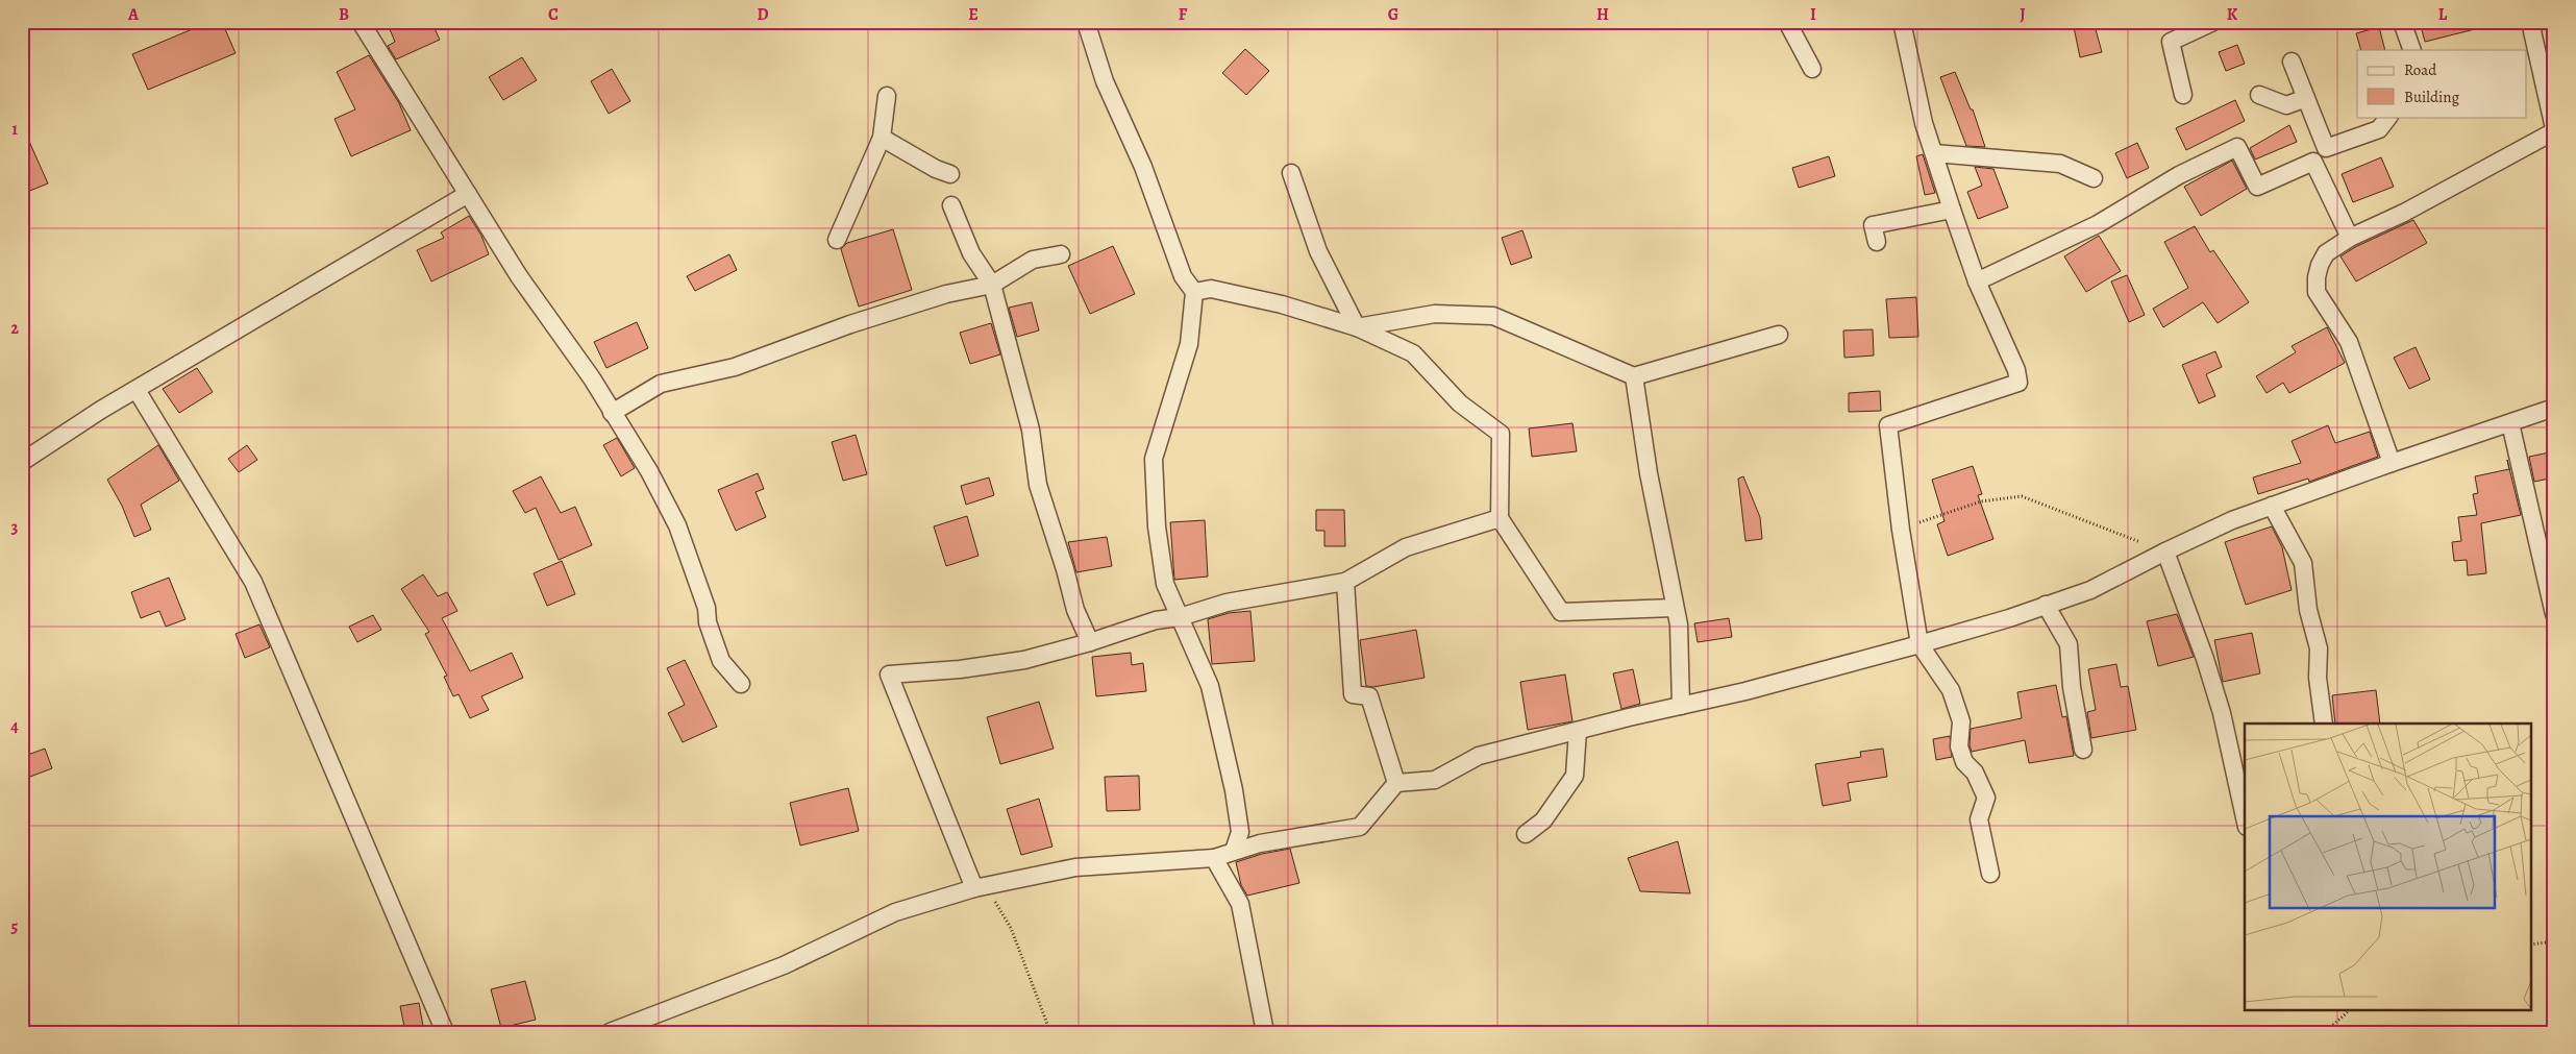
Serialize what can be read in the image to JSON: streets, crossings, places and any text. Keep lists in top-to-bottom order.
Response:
{
  "legend": ["Road", "Building"],
  "grid": {
    "columns": [
      "A",
      "B",
      "C",
      "D",
      "E",
      "F",
      "G",
      "H",
      "I",
      "J",
      "K",
      "L"
    ],
    "rows": [
      "1",
      "2",
      "3",
      "4",
      "5"
    ]
  }
}
